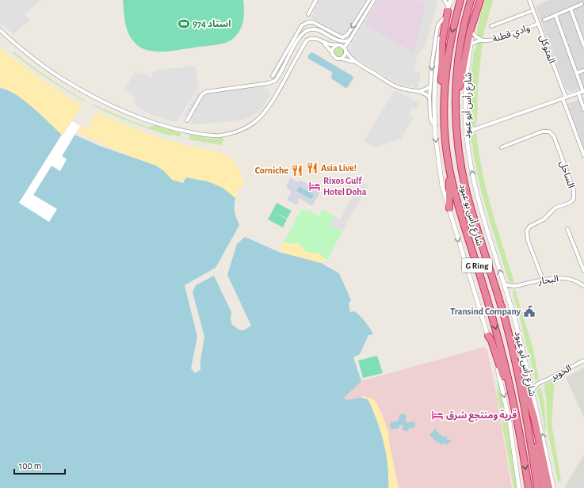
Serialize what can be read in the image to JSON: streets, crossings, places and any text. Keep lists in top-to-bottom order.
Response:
{
  "streets": {
    "highway": ["شارع رأس بو عبود", "G Ring"],
    "street": [
      "وادي قطنة",
      "المتوكل",
      "شارع رأس أبو عبود",
      "الساحل",
      "البحار",
      "الخوير"
    ]
  },
  "crossings": [
    ["وادي قطنة", "المتوكل"],
    ["وادي قطنة", "شارع رأس أبو عبود"],
    ["شارع رأس أبو عبود", "الخوير"],
    ["الساحل", "البحار"]
  ],
  "places": {
    "sports": ["استاد 974"],
    "restaurant": ["Asia Live!", "Corniche"],
    "hotel": ["Rixos Gulf Hotel Doha", "قرية ومنتجع شرق"],
    "public building": ["Transind Company"]
  },
  "scale_bar": "100 m"
}
